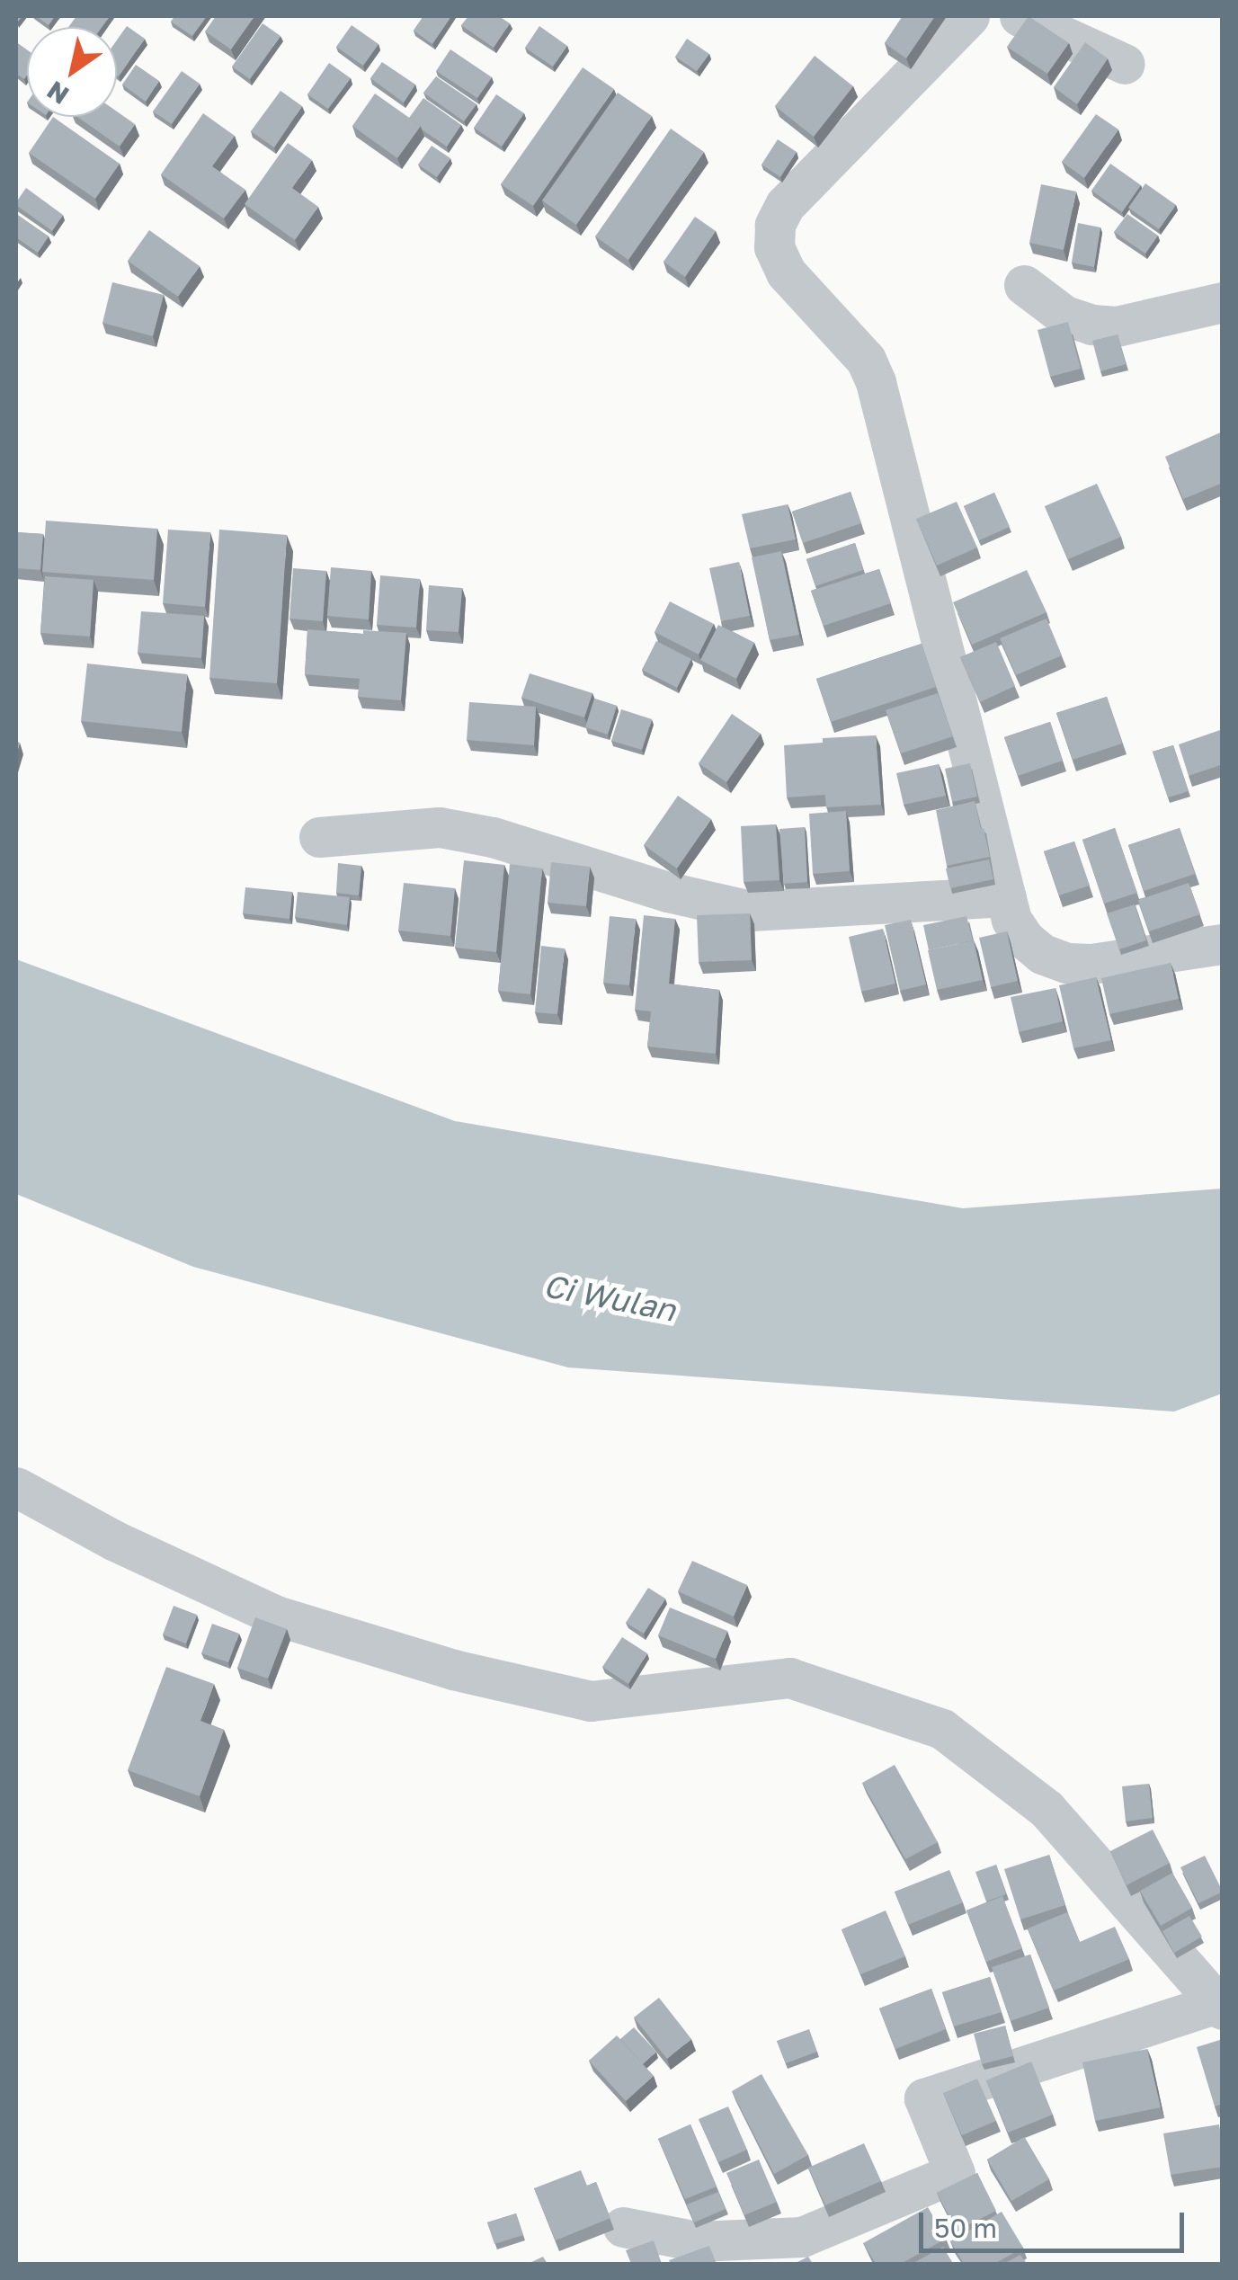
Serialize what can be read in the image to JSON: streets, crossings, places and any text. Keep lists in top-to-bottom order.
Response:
{
  "water": ["Ci Wulan"],
  "scale_bar": "50 m",
  "north": "bottom left"
}
